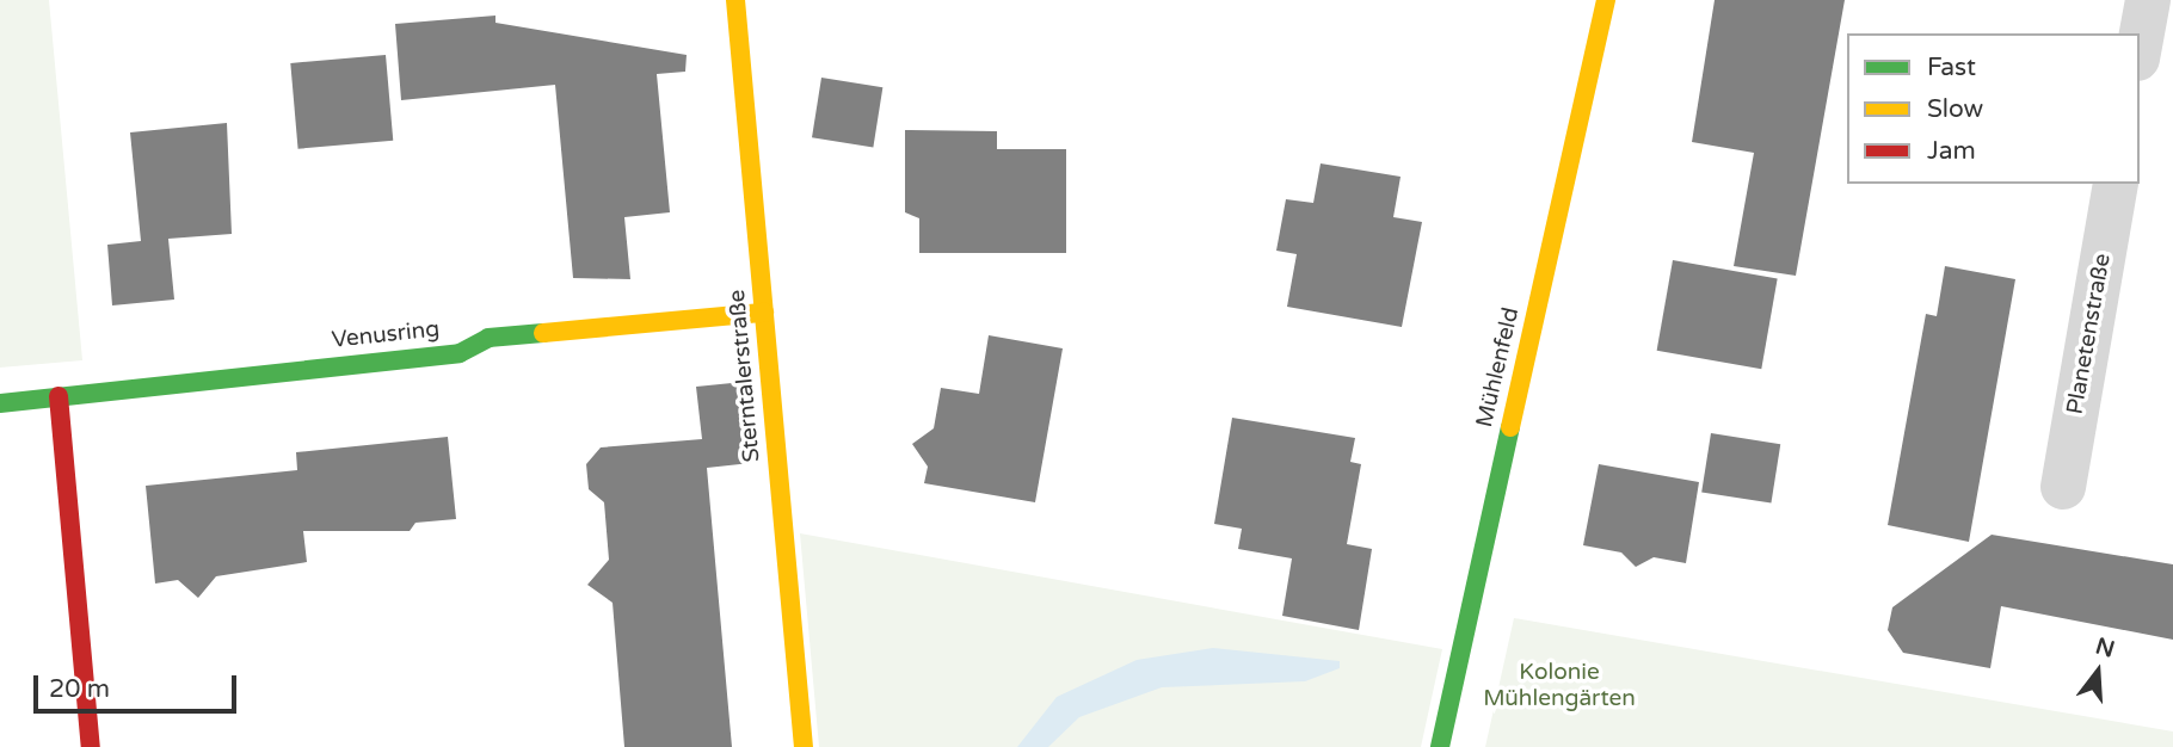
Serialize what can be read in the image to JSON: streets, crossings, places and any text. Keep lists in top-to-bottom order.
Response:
{
  "streets": {
    "street": [
      "Planetenstraße",
      "Venusring",
      "Mühlenfeld",
      "Sterntalerstraße"
    ]
  },
  "crossings": [
    ["Venusring", "Sterntalerstraße"]
  ],
  "parks": ["Kolonie Mühlengärten"],
  "legend": ["Fast", "Slow", "Jam"],
  "scale_bar": "20 m",
  "north": "top"
}
